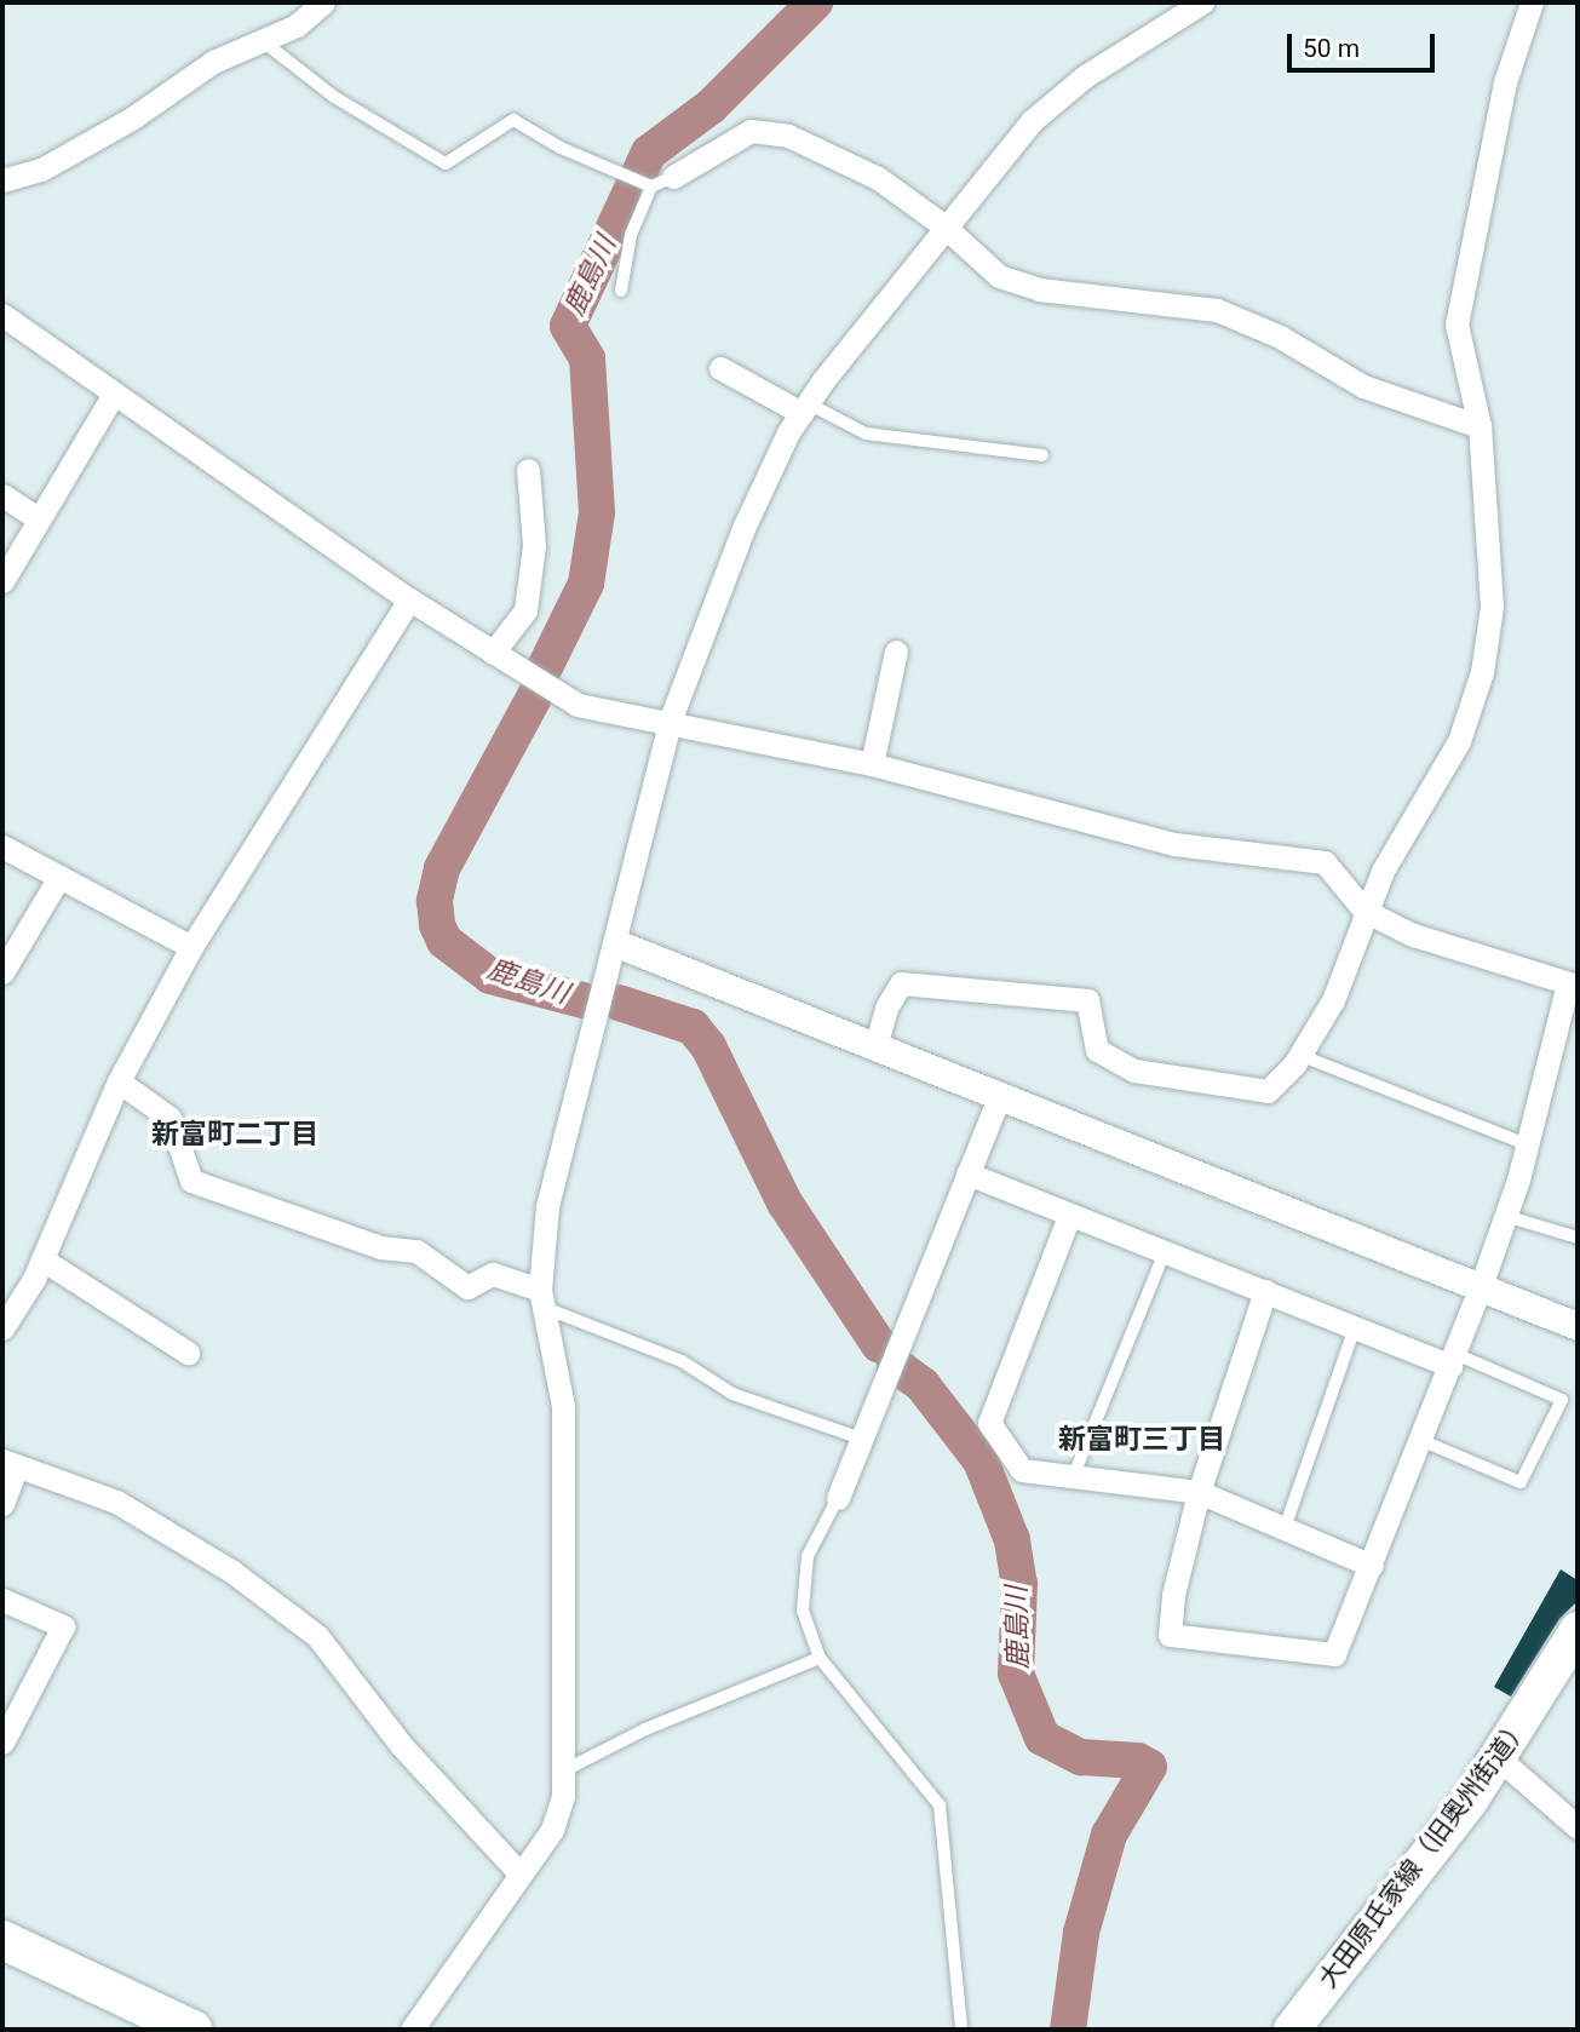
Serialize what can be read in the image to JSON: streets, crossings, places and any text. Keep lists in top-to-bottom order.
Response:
{
  "streets": {
    "main road": ["大田原氏家線（旧奥州街道）"]
  },
  "districts": ["新富町二丁目", "新富町三丁目"],
  "water": ["鹿島川"],
  "scale_bar": "50 m"
}
